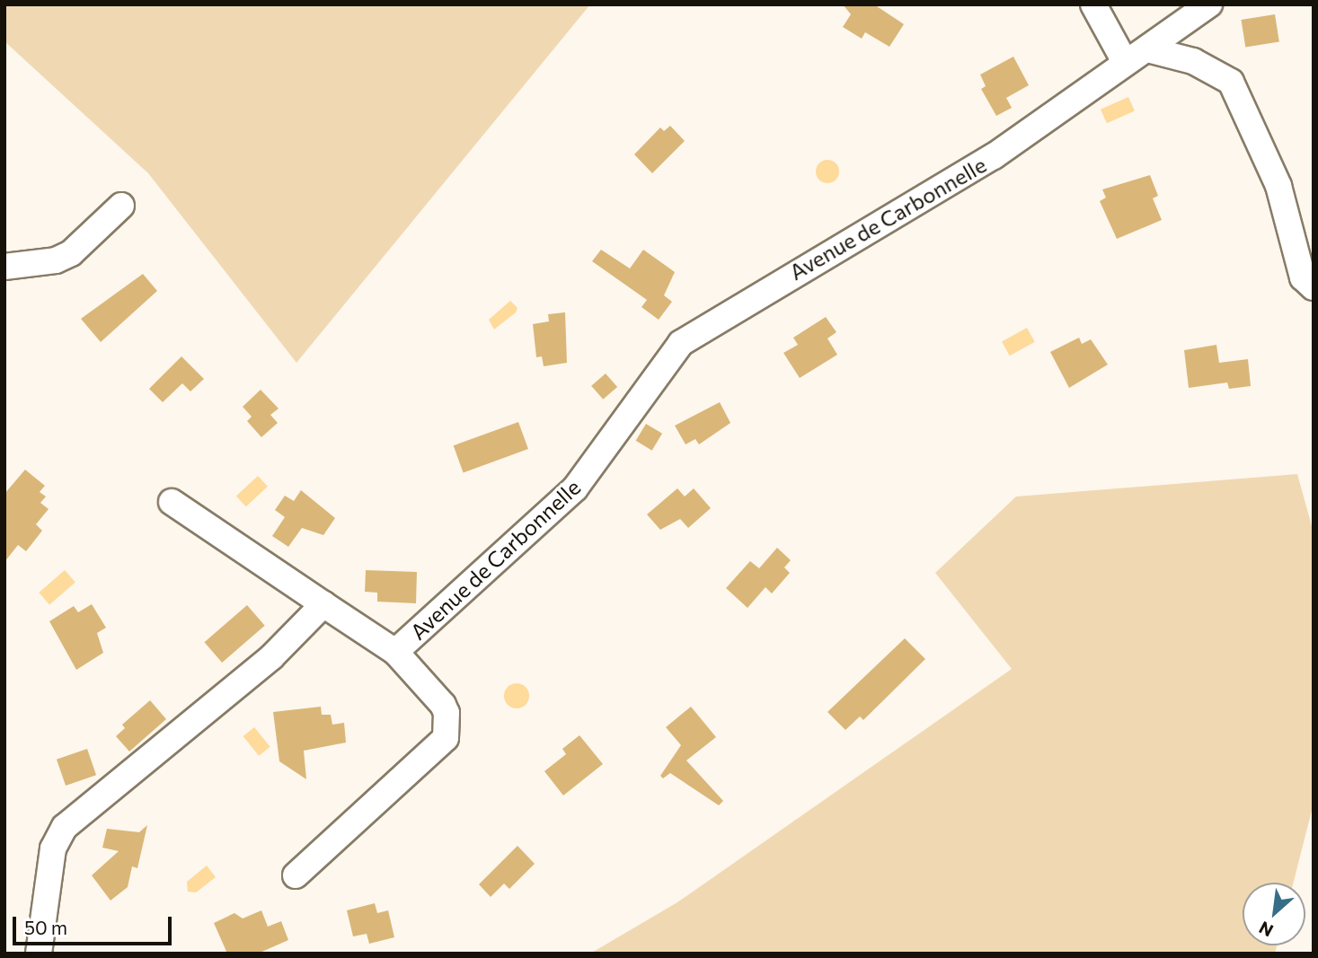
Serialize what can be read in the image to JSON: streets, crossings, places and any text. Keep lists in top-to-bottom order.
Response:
{
  "streets": {
    "street": ["Avenue de Carbonnelle"]
  },
  "scale_bar": "50 m",
  "north": "bottom left"
}
